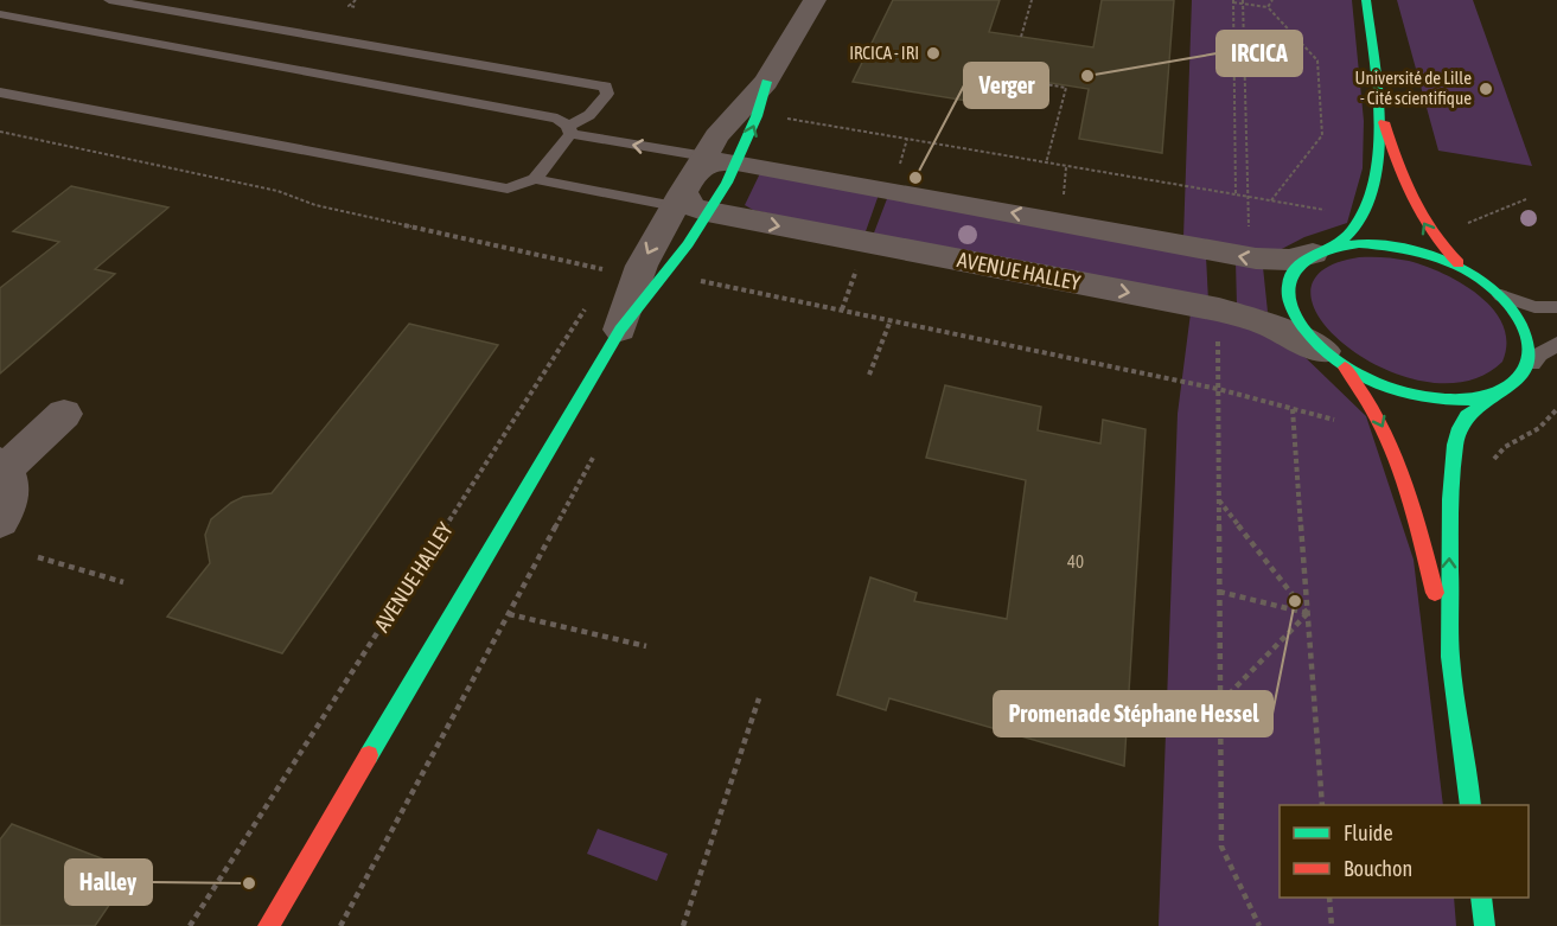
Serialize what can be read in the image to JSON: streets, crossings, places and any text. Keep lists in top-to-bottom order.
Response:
{
  "streets": {
    "street": ["AVENUE HALLEY"]
  },
  "places": [
    "IRCICA - IRI",
    "IRCICA",
    "Université de Lille ‐ Cité scientifique",
    "Verger",
    "Promenade Stéphane Hessel",
    "Halley"
  ],
  "house_numbers": ["40"],
  "legend": ["Fluide", "Bouchon"]
}
